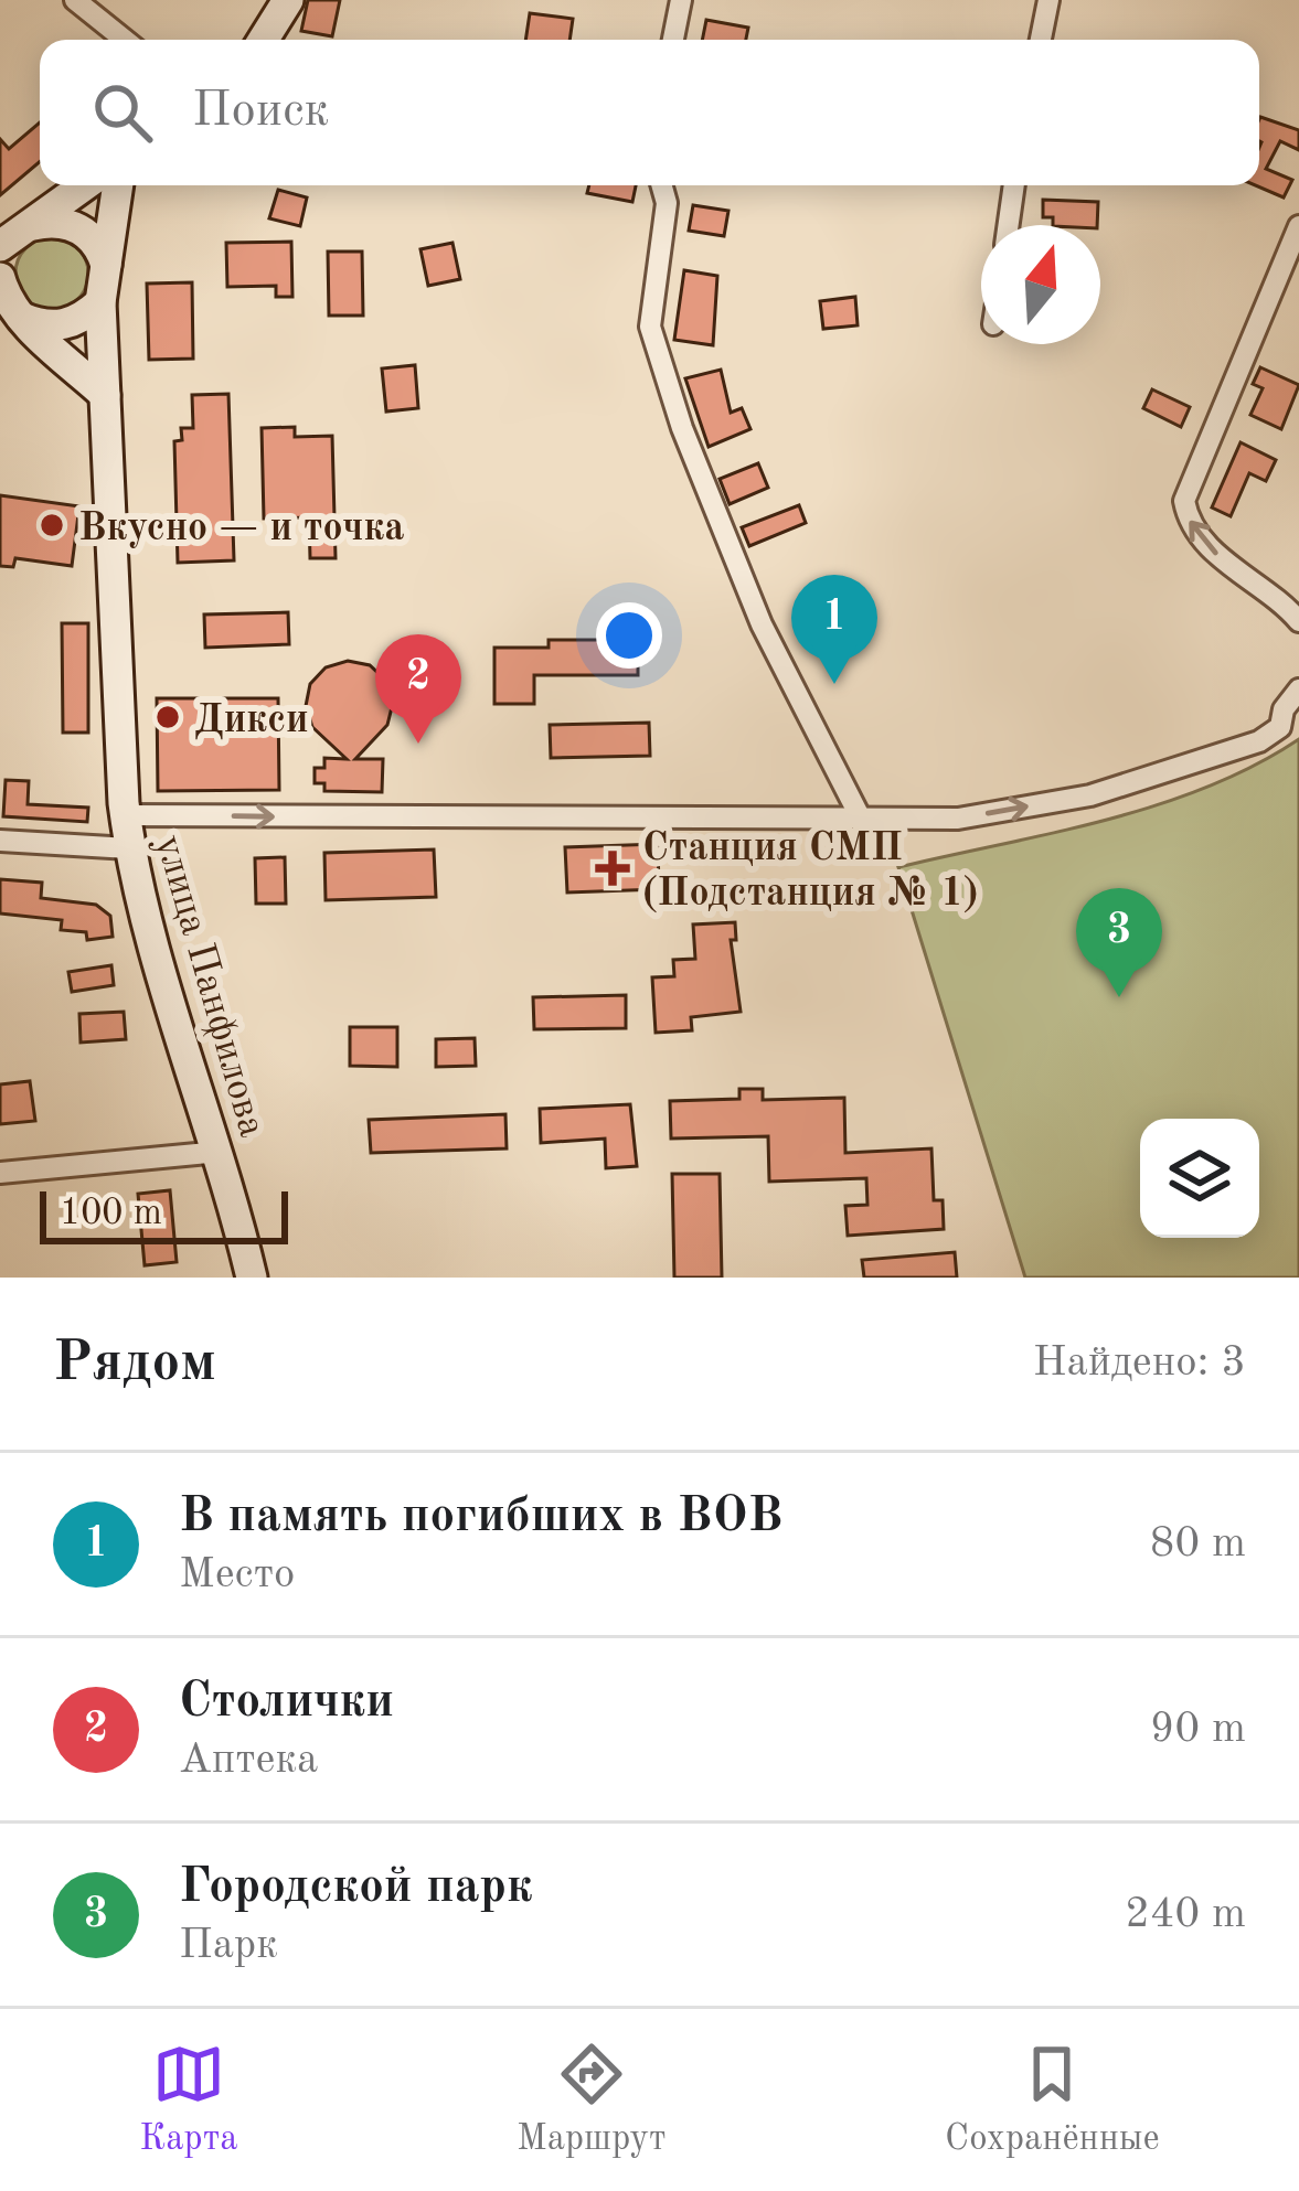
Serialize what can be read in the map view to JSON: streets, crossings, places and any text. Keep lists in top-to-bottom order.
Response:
{
  "streets": {
    "main road": ["улица Панфилова"]
  },
  "places": {
    "other": ["Вкусно — и точка", "Дикси"],
    "health": ["Станция СМП (Подстанция № 1)"]
  },
  "scale_bar": "100 m",
  "north": "top",
  "page": {
    "search": "Поиск",
    "pins": ["1", "2", "3"],
    "scale": "100 m",
    "heading": ["Рядом", "Найдено: 3"],
    "list": [
      {
        "mark": "1",
        "name": "В память погибших в ВОВ",
        "note": "Место",
        "value": "80 m"
      },
      {
        "mark": "2",
        "name": "Столички",
        "note": "Аптека",
        "value": "90 m"
      },
      {
        "mark": "3",
        "name": "Городской парк",
        "note": "Парк",
        "value": "240 m"
      }
    ],
    "nav": ["Карта", "Маршрут", "Сохранённые"]
  }
}
